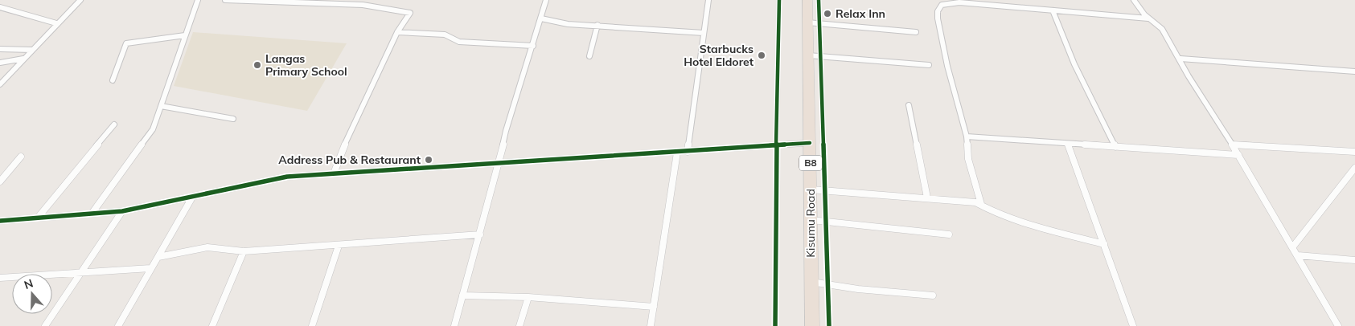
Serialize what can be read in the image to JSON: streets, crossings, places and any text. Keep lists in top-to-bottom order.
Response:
{
  "streets": {
    "highway": ["B8", "Kisumu Road"]
  },
  "places": [
    "Relax Inn",
    "Starbucks Hotel Eldoret",
    "Langas Primary School",
    "Address Pub & Restaurant"
  ],
  "north": "top"
}
